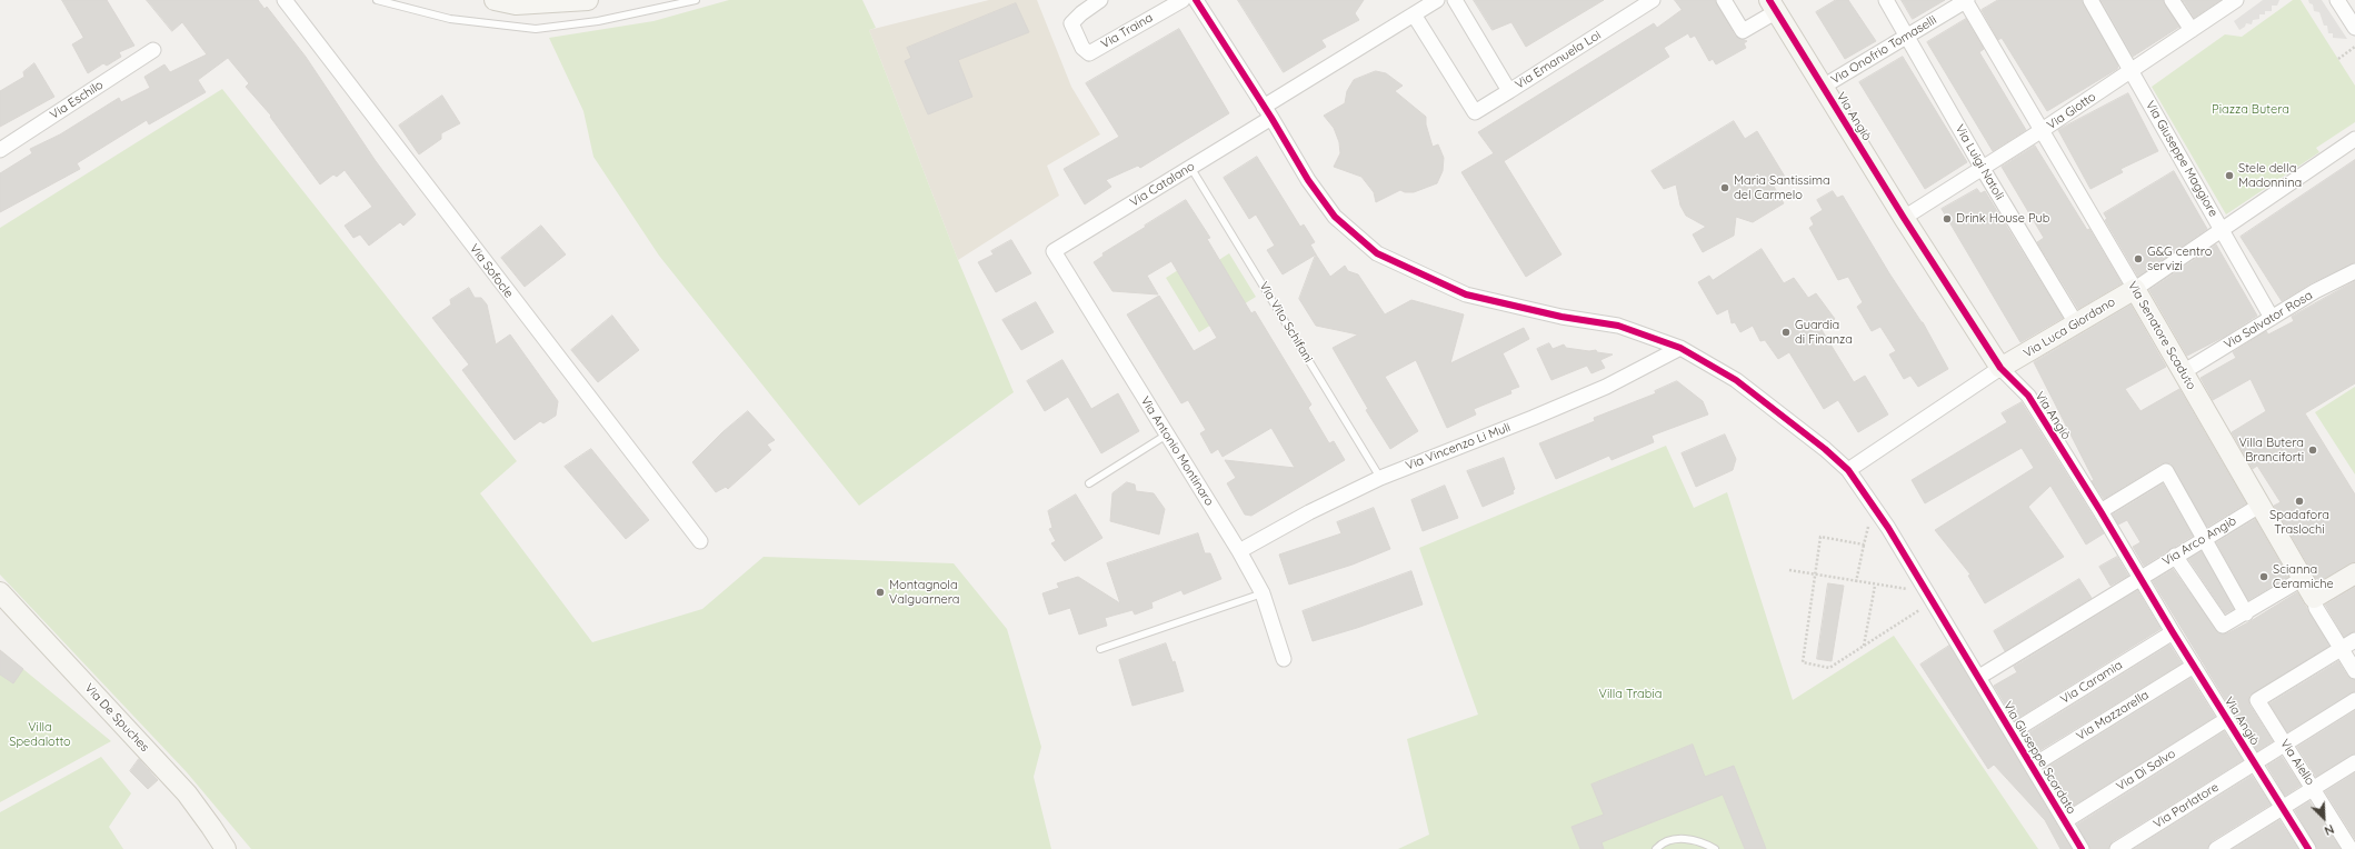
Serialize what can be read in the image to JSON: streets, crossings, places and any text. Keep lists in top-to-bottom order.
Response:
{
  "streets": {
    "street": [
      "Via Traina",
      "Via Onofrio Tomaselli",
      "Via Emanuela Loi",
      "Via Eschilo",
      "Via Giotto",
      "Via Angiò",
      "Via Giuseppe Maggiore",
      "Via Luigi Natoli",
      "Via Catalano",
      "Via Sofocle",
      "Via Salvator Rosa",
      "Via Luca Giordano",
      "Via Senatore Scaduto",
      "Via Vincenzo Li Muli",
      "Via Antonio Montinaro",
      "Via Arco Angiò",
      "Via Caramia",
      "Via Mazzarella",
      "Via De Spuches",
      "Via Giuseppe Scordato",
      "Via Aiello",
      "Via Di Salvo",
      "Via Parlatore"
    ],
    "lane": ["Via Vito Schifani"]
  },
  "crossings": [
    ["Via Onofrio Tomaselli", "Via Angiò"],
    ["Via Onofrio Tomaselli", "Via Luigi Natoli"],
    ["Via Onofrio Tomaselli", "Via Senatore Scaduto"],
    ["Via Giotto", "Via Angiò"],
    ["Via Giotto", "Via Giuseppe Maggiore"],
    ["Via Giotto", "Via Luigi Natoli"],
    ["Via Giotto", "Via Senatore Scaduto"],
    ["Via Angiò", "Via Luca Giordano"],
    ["Via Angiò", "Via Arco Angiò"],
    ["Via Angiò", "Via Caramia"],
    ["Via Angiò", "Via Mazzarella"],
    ["Via Angiò", "Via Di Salvo"],
    ["Via Angiò", "Via Parlatore"],
    ["Via Giuseppe Maggiore", "Via Salvator Rosa"],
    ["Via Giuseppe Maggiore", "Via Luca Giordano"],
    ["Via Luigi Natoli", "Via Luca Giordano"],
    ["Via Catalano", "Via Vito Schifani"],
    ["Via Catalano", "Via Antonio Montinaro"],
    ["Via Catalano", "Via Giuseppe Scordato"],
    ["Via Salvator Rosa", "Via Senatore Scaduto"],
    ["Via Vito Schifani", "Via Vincenzo Li Muli"],
    ["Via Luca Giordano", "Via Senatore Scaduto"],
    ["Via Luca Giordano", "Via Giuseppe Scordato"],
    ["Via Senatore Scaduto", "Via Arco Angiò"],
    ["Via Senatore Scaduto", "Via Aiello"],
    ["Via Vincenzo Li Muli", "Via Antonio Montinaro"],
    ["Via Vincenzo Li Muli", "Via Giuseppe Scordato"],
    ["Via Caramia", "Via Giuseppe Scordato"],
    ["Via Mazzarella", "Via Giuseppe Scordato"],
    ["Via Giuseppe Scordato", "Via Di Salvo"],
    ["Via Aiello", "Via Parlatore"]
  ],
  "parks": ["Piazza Butera", "Villa Trabia", "Villa Spedalotto"],
  "places": [
    "Stele della Madonnina",
    "Maria Santissima del Carmelo",
    "Drink House Pub",
    "G&G centro servizi",
    "Guardia di Finanza",
    "Villa Butera Branciforti",
    "Spadafora Traslochi",
    "Scianna Ceramiche",
    "Montagnola Valguarnera"
  ],
  "north": "bottom right"
}
